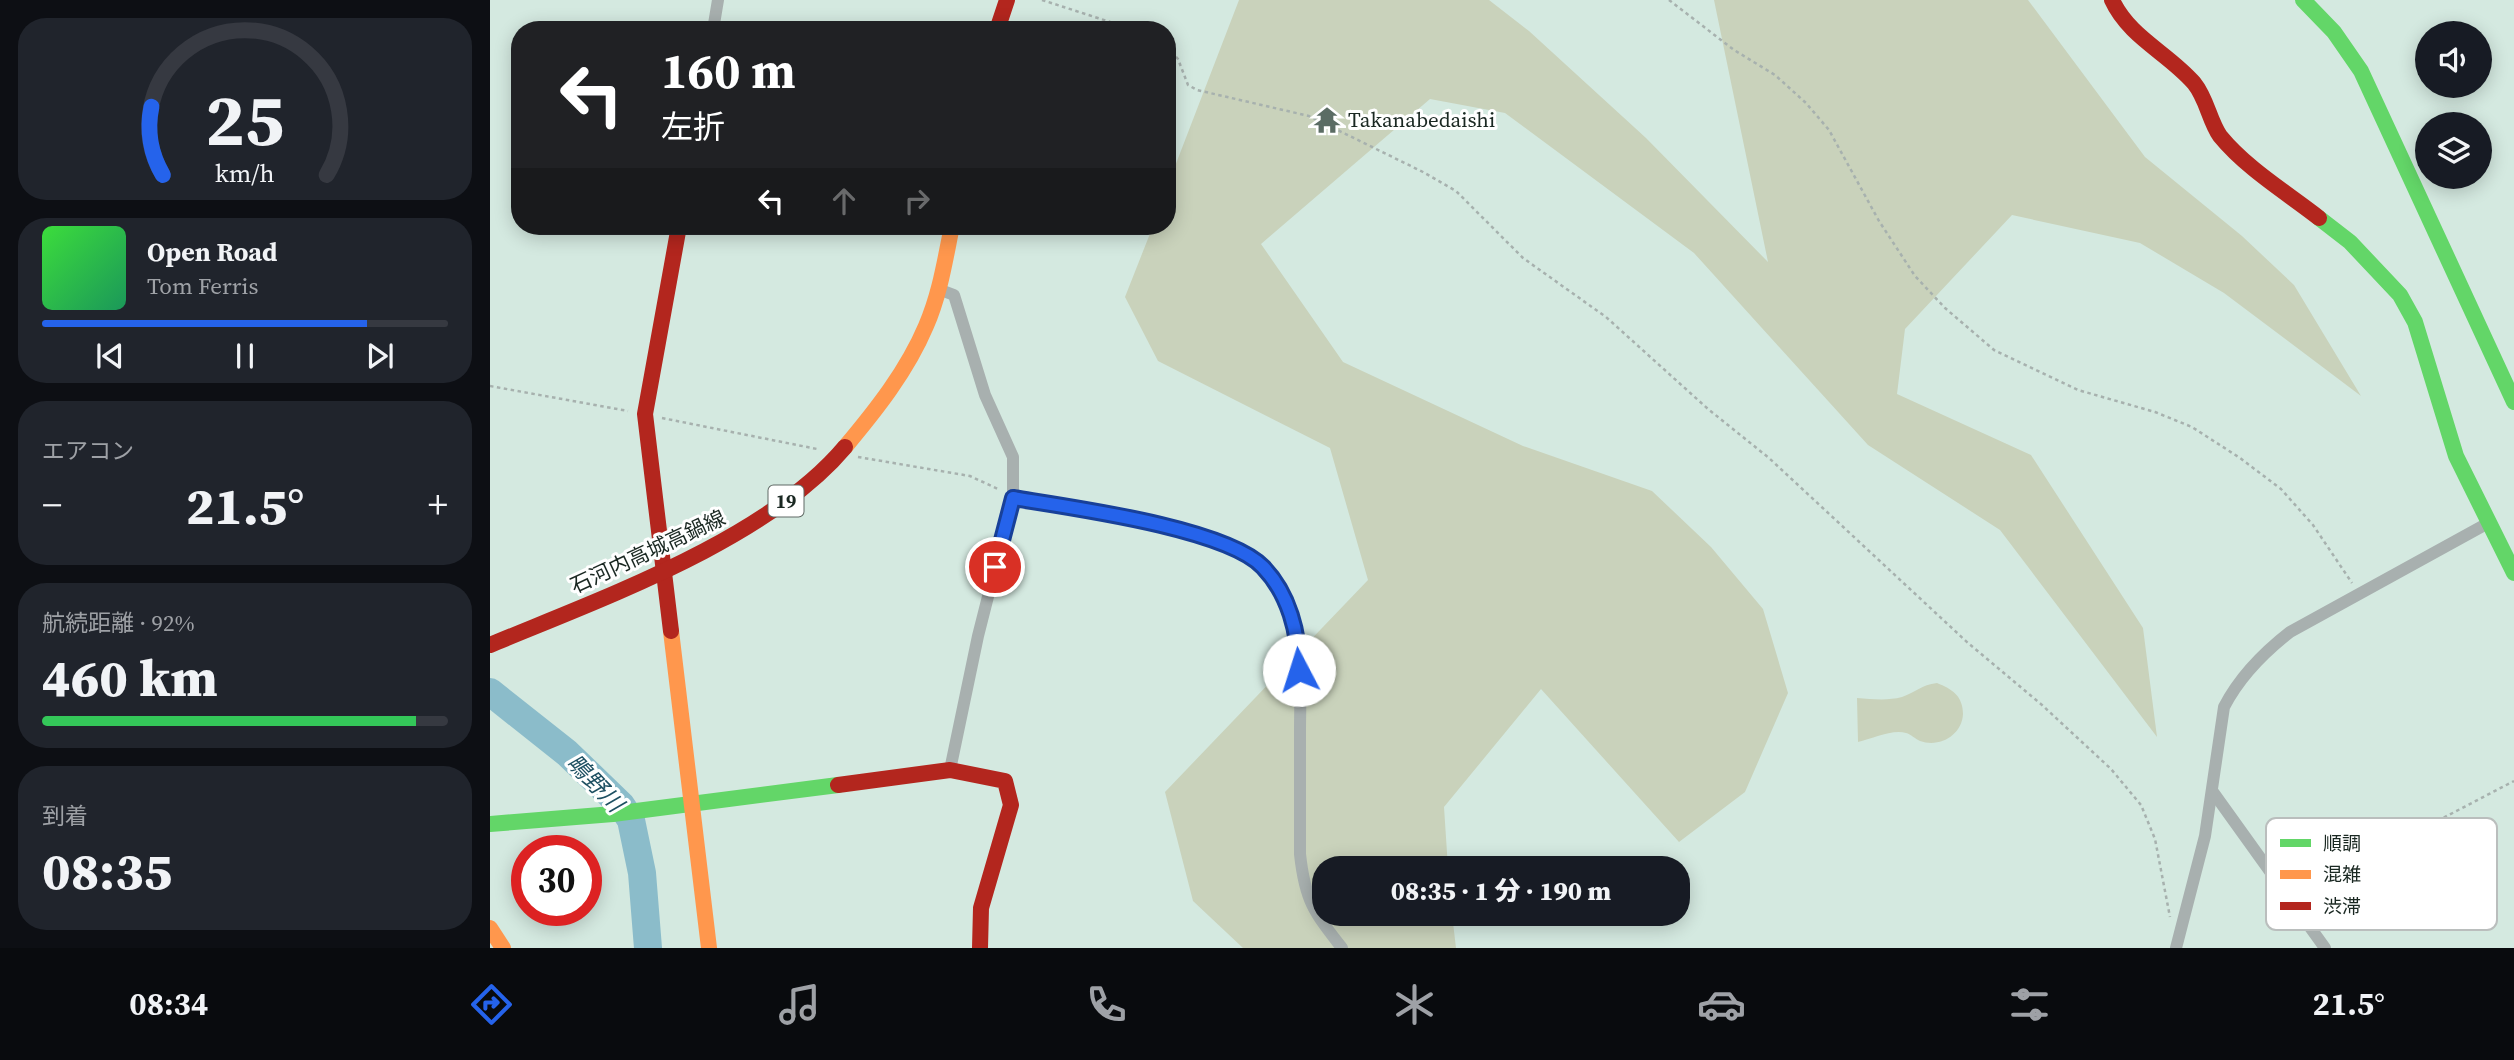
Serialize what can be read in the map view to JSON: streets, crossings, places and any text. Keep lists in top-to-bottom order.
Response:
{
  "streets": {
    "main road": ["19", "石河内高城高鍋線"]
  },
  "water": ["鴫野川"],
  "places": {
    "temple": ["Takanabedaishi"]
  },
  "legend": ["順調", "混雑", "渋滞"],
  "page": {
    "turn": ["160 m", "左折"],
    "song": ["Open Road", "Tom Ferris"],
    "tile": [
      "エアコン",
      ["航続距離 · 92%", "460 km"],
      ["到着", "08:35"]
    ],
    "heat": ["−", "21.5°", "+"],
    "limit": "30",
    "trip": "08:35 · 1 分 · 190 m",
    "tabs": ["08:34", "21.5°"],
    "gauge": ["25", "km/h"]
  }
}
